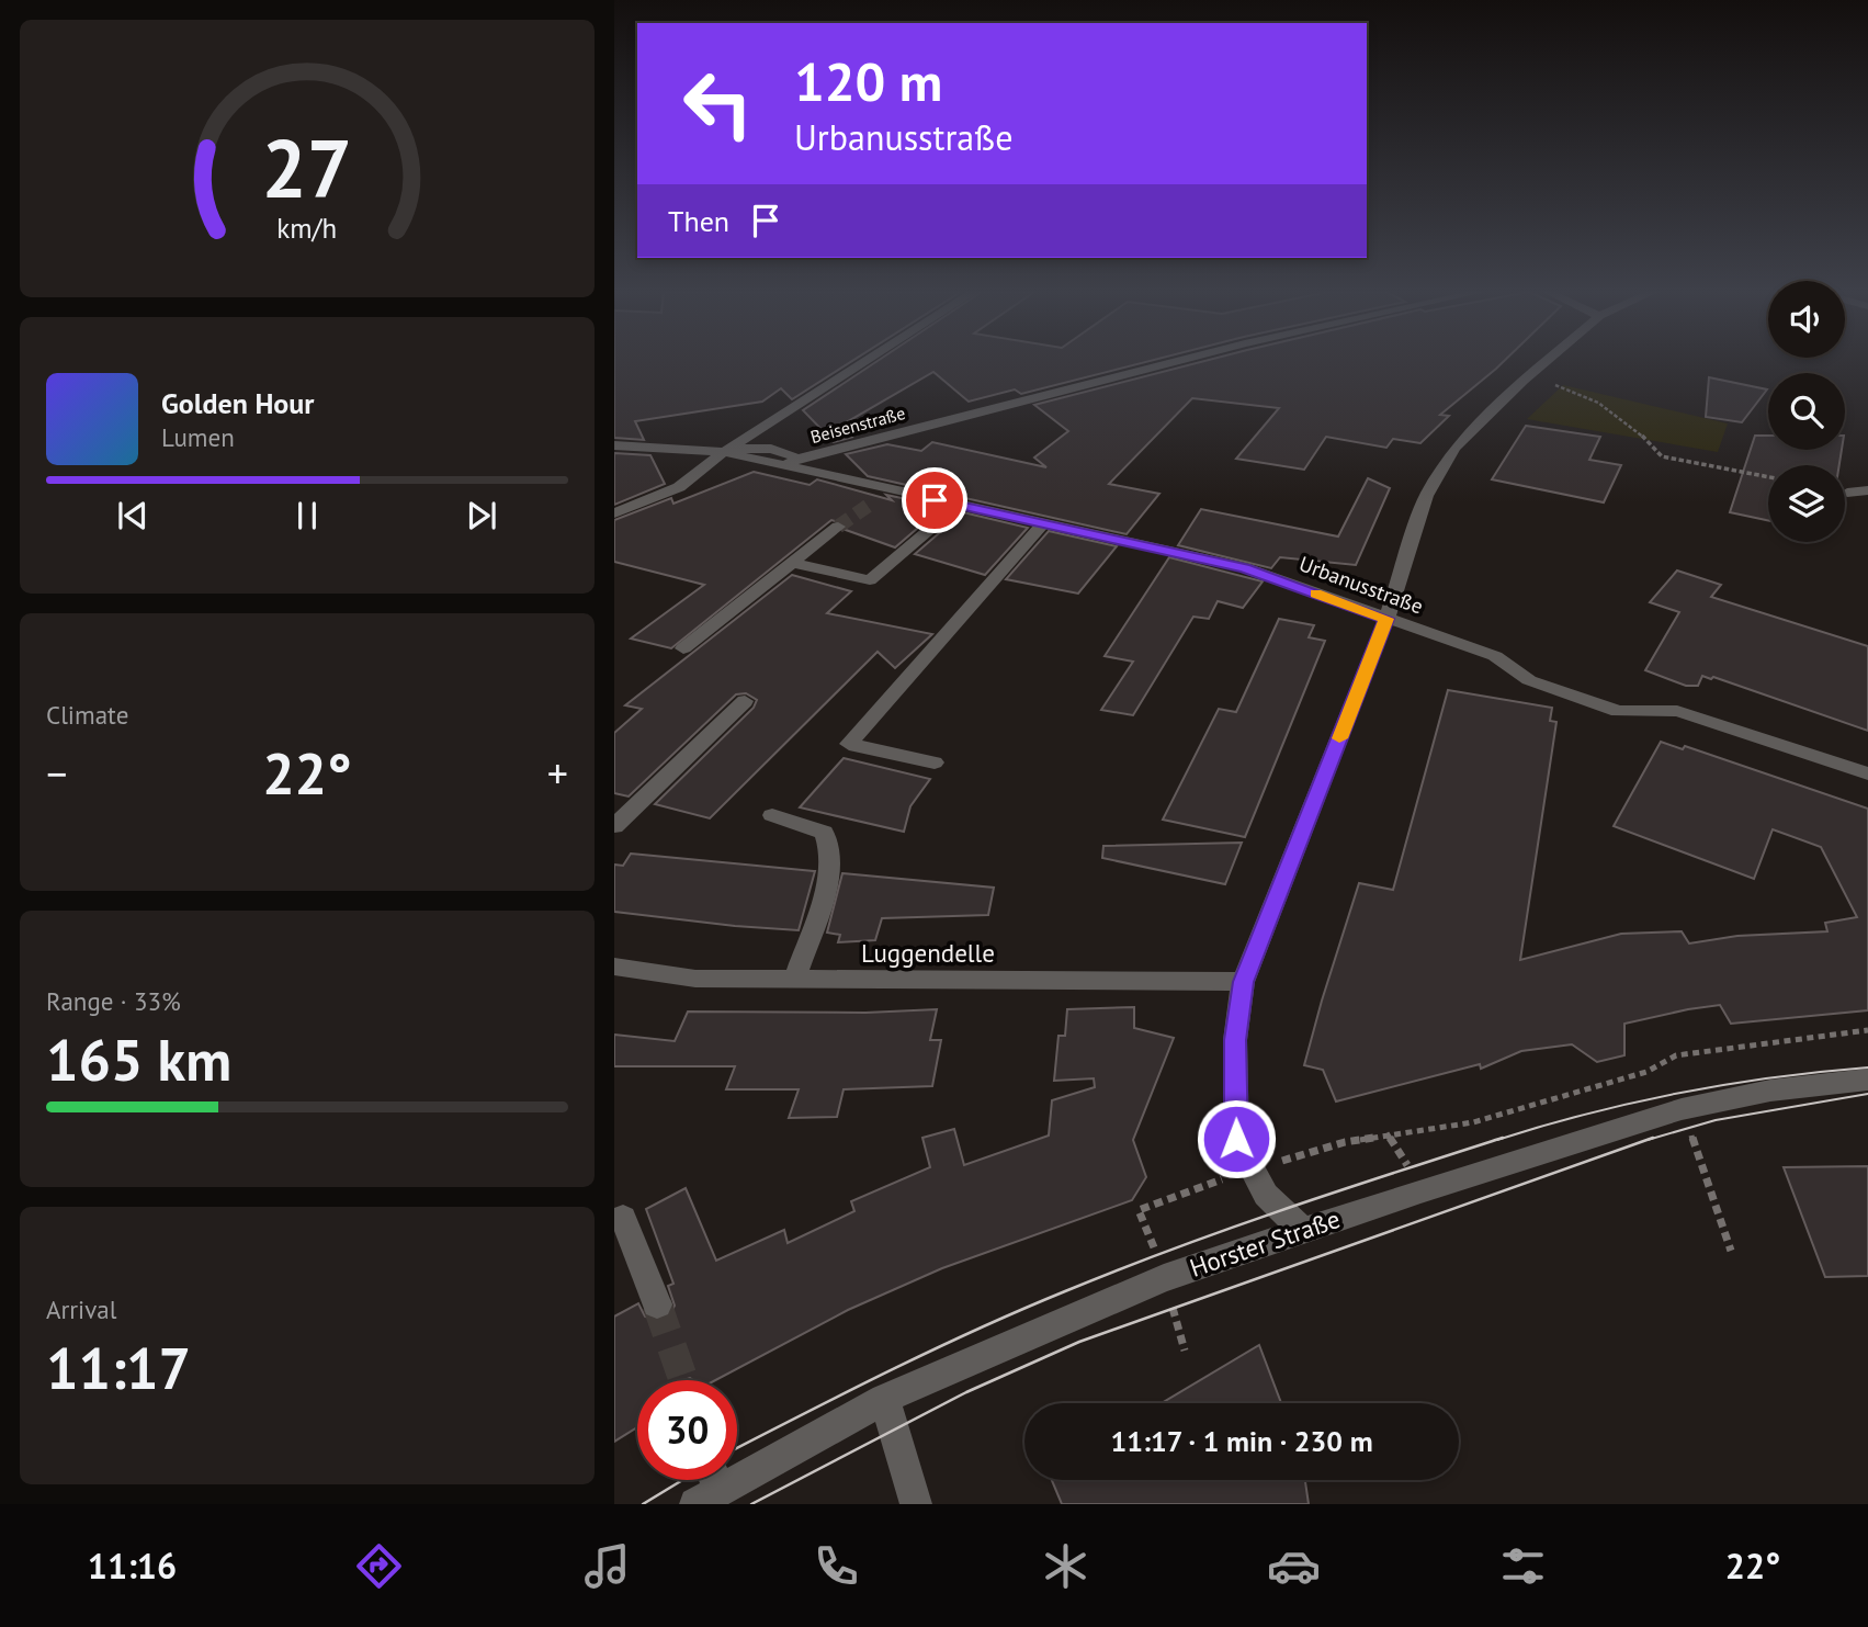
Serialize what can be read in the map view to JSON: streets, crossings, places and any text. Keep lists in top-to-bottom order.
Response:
{
  "streets": {
    "street": [
      "Beisenstraße",
      "Urbanusstraße",
      "Luggendelle",
      "Horster Straße"
    ]
  },
  "crossings": [
    ["Beisenstraße", "Urbanusstraße"]
  ],
  "page": {
    "turn": ["120 m", "Urbanusstraße"],
    "then": "Then",
    "song": ["Golden Hour", "Lumen"],
    "tile": [
      "Climate",
      ["Range · 33%", "165 km"],
      ["Arrival", "11:17"]
    ],
    "heat": ["−", "22°", "+"],
    "limit": "30",
    "trip": "11:17 · 1 min · 230 m",
    "tabs": ["11:16", "22°"],
    "gauge": ["27", "km/h"]
  }
}
